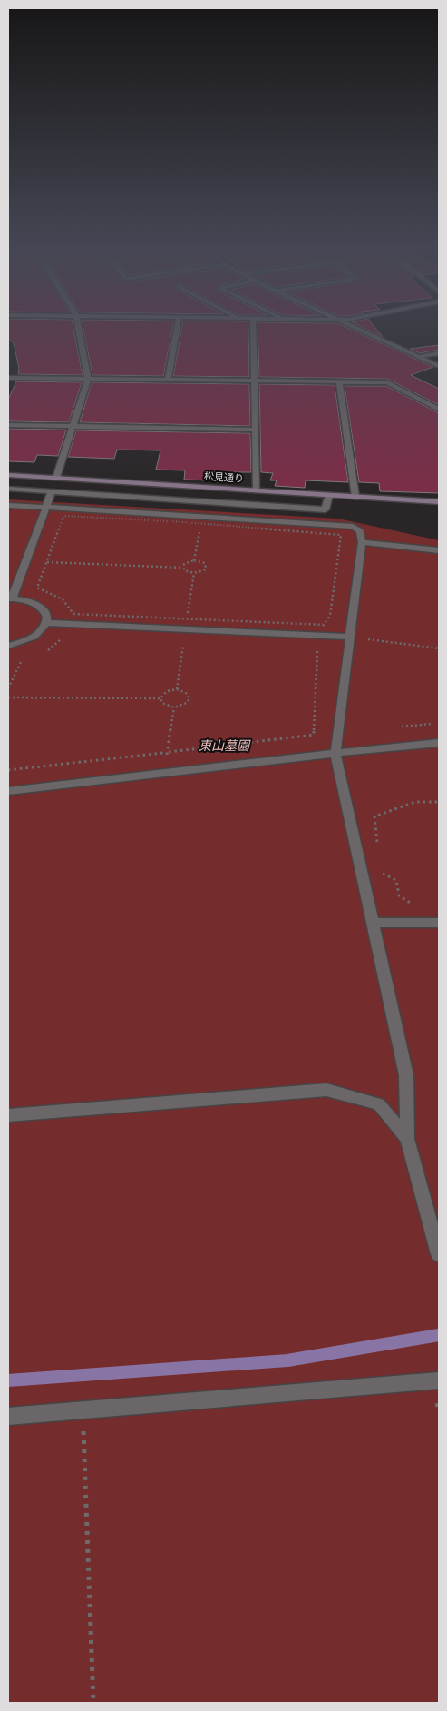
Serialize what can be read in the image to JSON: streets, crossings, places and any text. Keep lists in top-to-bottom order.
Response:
{
  "streets": {
    "street": ["松見通り"]
  },
  "parks": ["東山墓園"]
}
